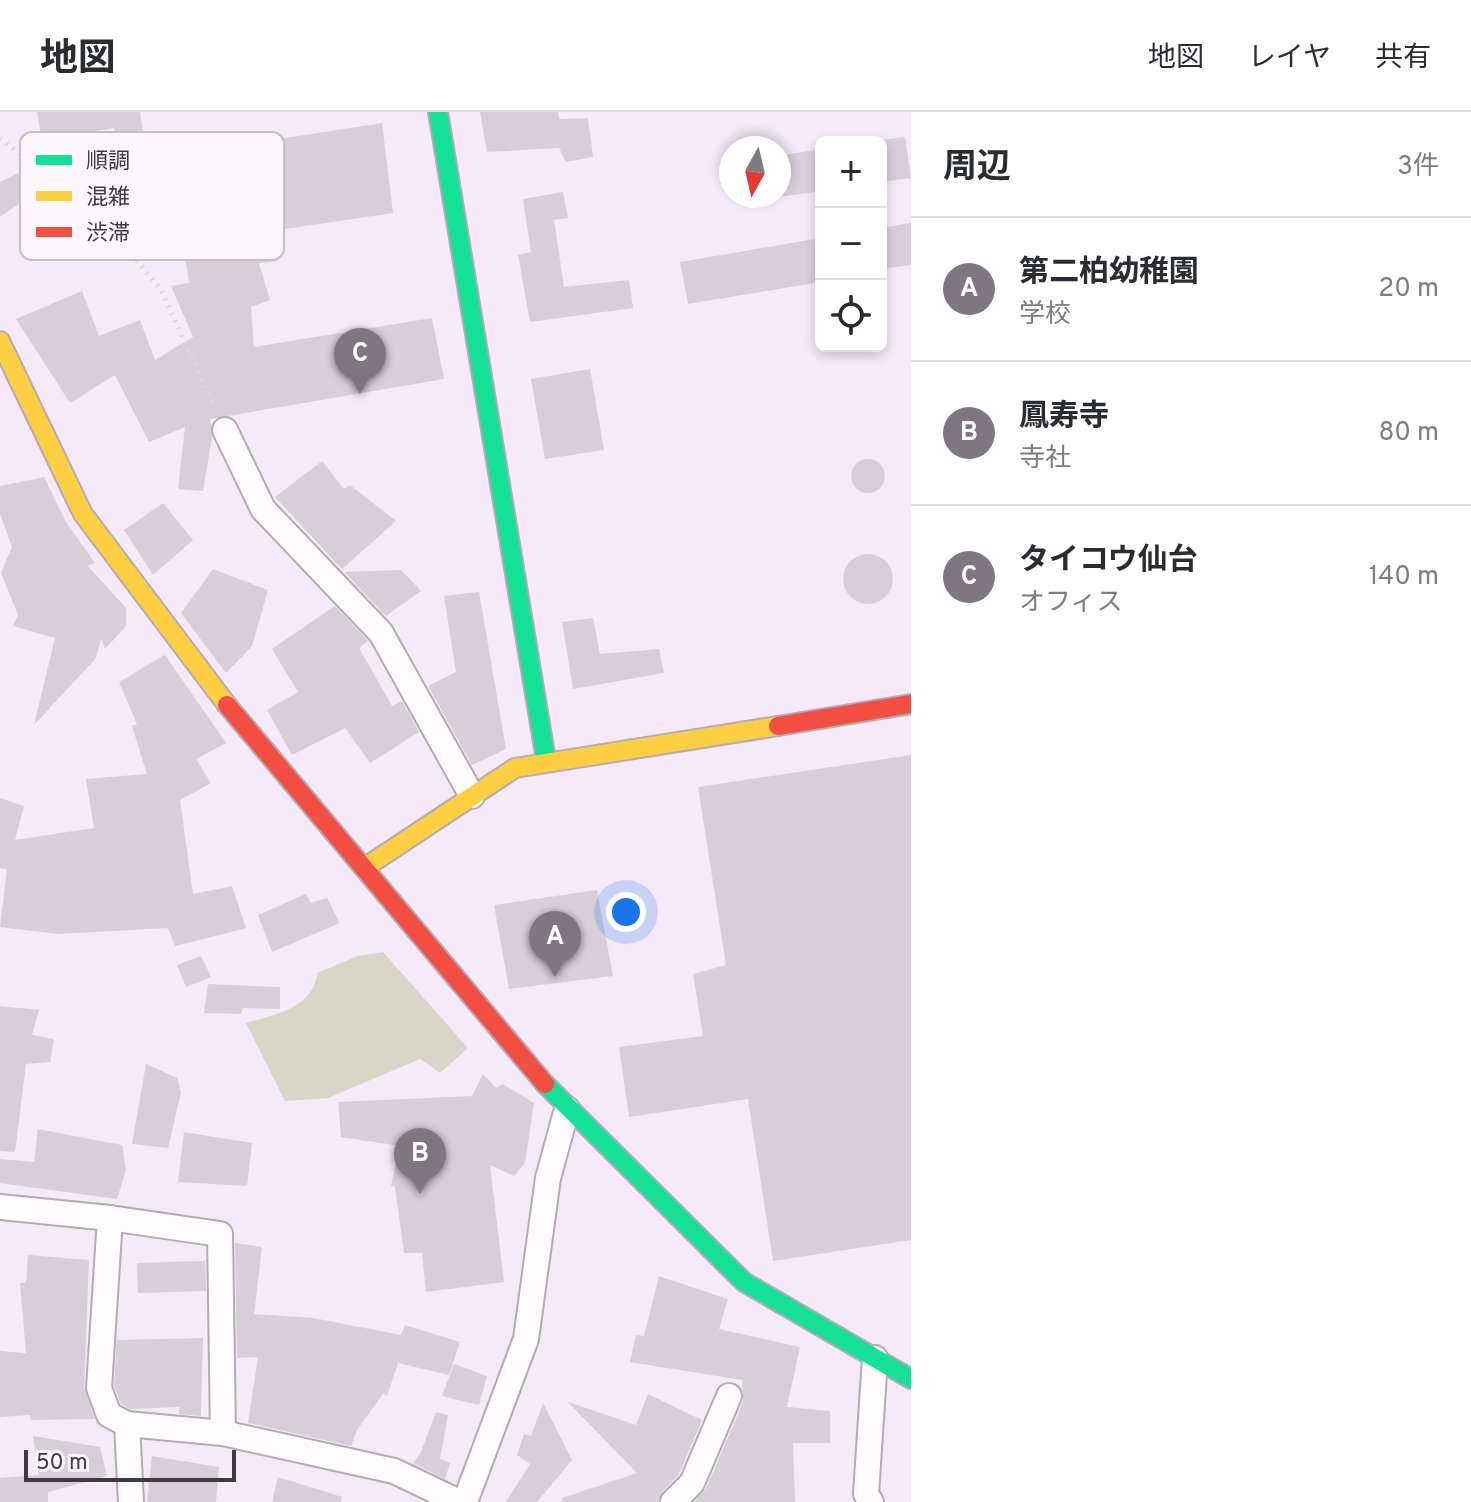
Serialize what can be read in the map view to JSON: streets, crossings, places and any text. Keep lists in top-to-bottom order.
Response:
{
  "legend": ["順調", "混雑", "渋滞"],
  "scale_bar": "50 m",
  "north": "bottom",
  "page": {
    "header": "地図",
    "nav": ["地図", "レイヤ", "共有"],
    "heading": ["周辺", "3件"],
    "map_buttons": ["+", "−"],
    "list": [
      {
        "mark": "A",
        "name": "第二柏幼稚園",
        "note": "学校",
        "value": "20 m"
      },
      {
        "mark": "B",
        "name": "鳳寿寺",
        "note": "寺社",
        "value": "80 m"
      },
      {
        "mark": "C",
        "name": "タイコウ仙台",
        "note": "オフィス",
        "value": "140 m"
      }
    ],
    "pins": ["C", "A", "B"],
    "scale": "50 m"
  }
}
